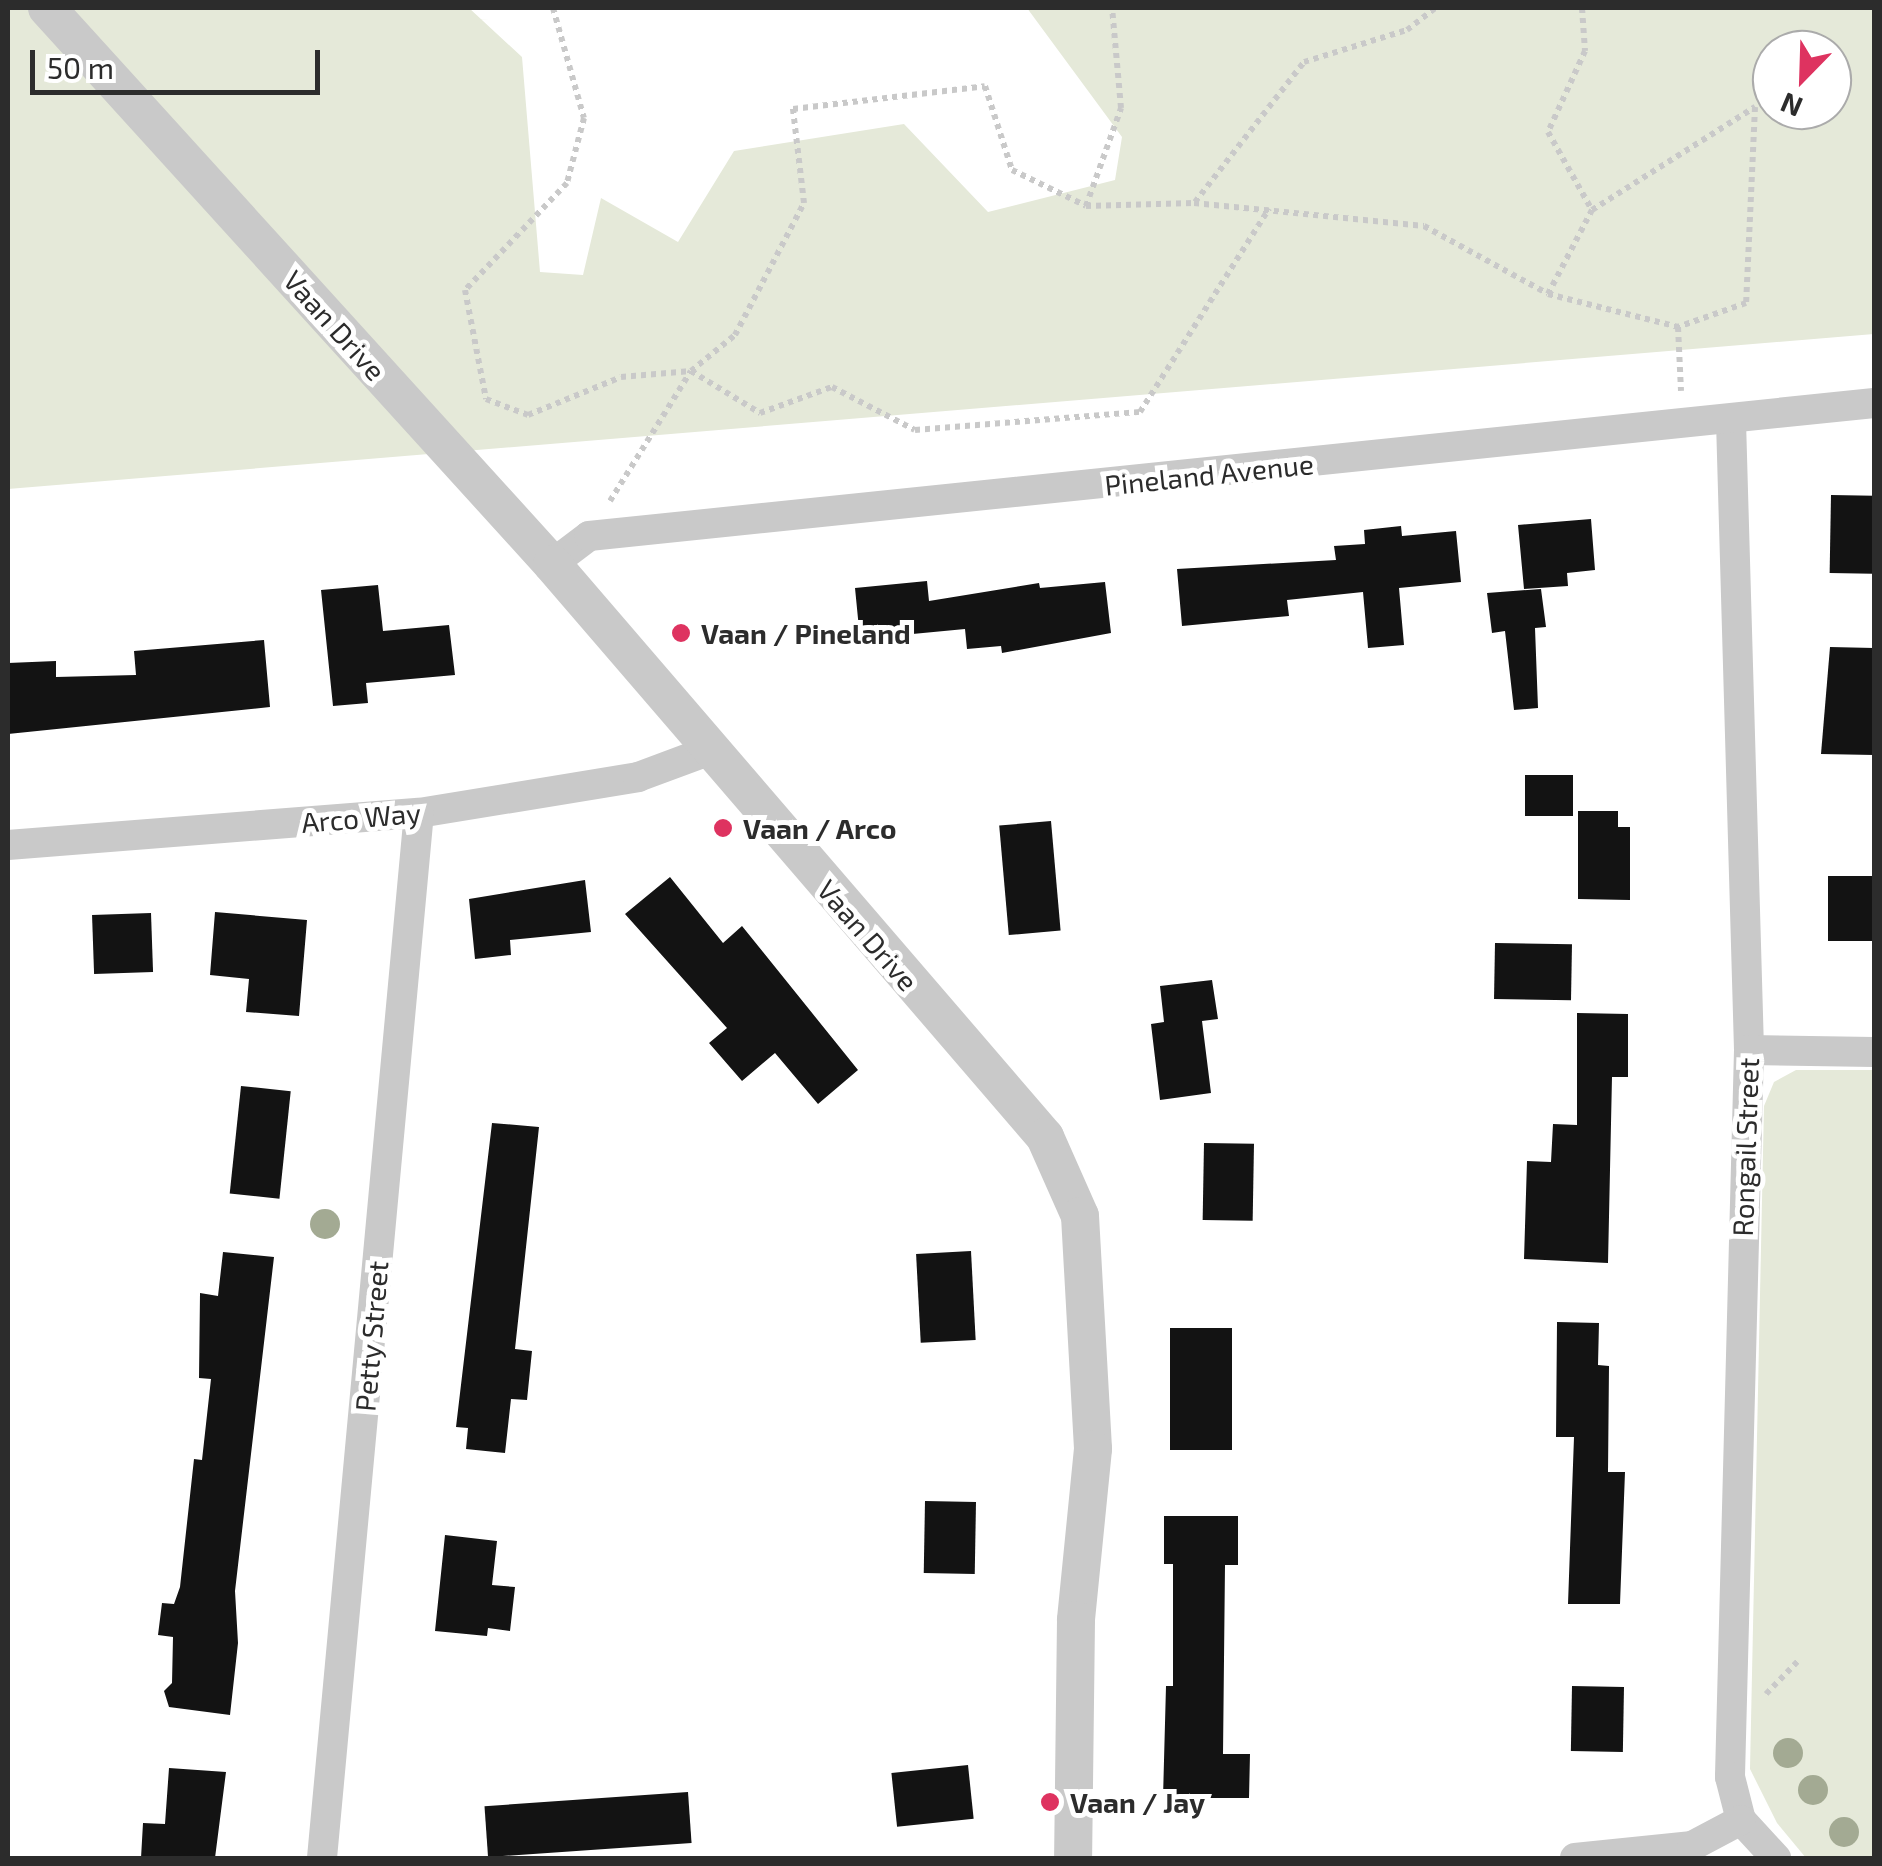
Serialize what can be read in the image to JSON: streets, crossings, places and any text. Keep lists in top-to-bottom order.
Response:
{
  "streets": {
    "street": [
      "Vaan Drive",
      "Pineland Avenue",
      "Arco Way",
      "Rongail Street",
      "Petty Street"
    ]
  },
  "crossings": [
    ["Vaan Drive", "Arco Way"],
    ["Pineland Avenue", "Rongail Street"],
    ["Arco Way", "Petty Street"]
  ],
  "places": ["Vaan / Pineland", "Vaan / Arco", "Vaan / Jay"],
  "scale_bar": "50 m",
  "north": "bottom left"
}
